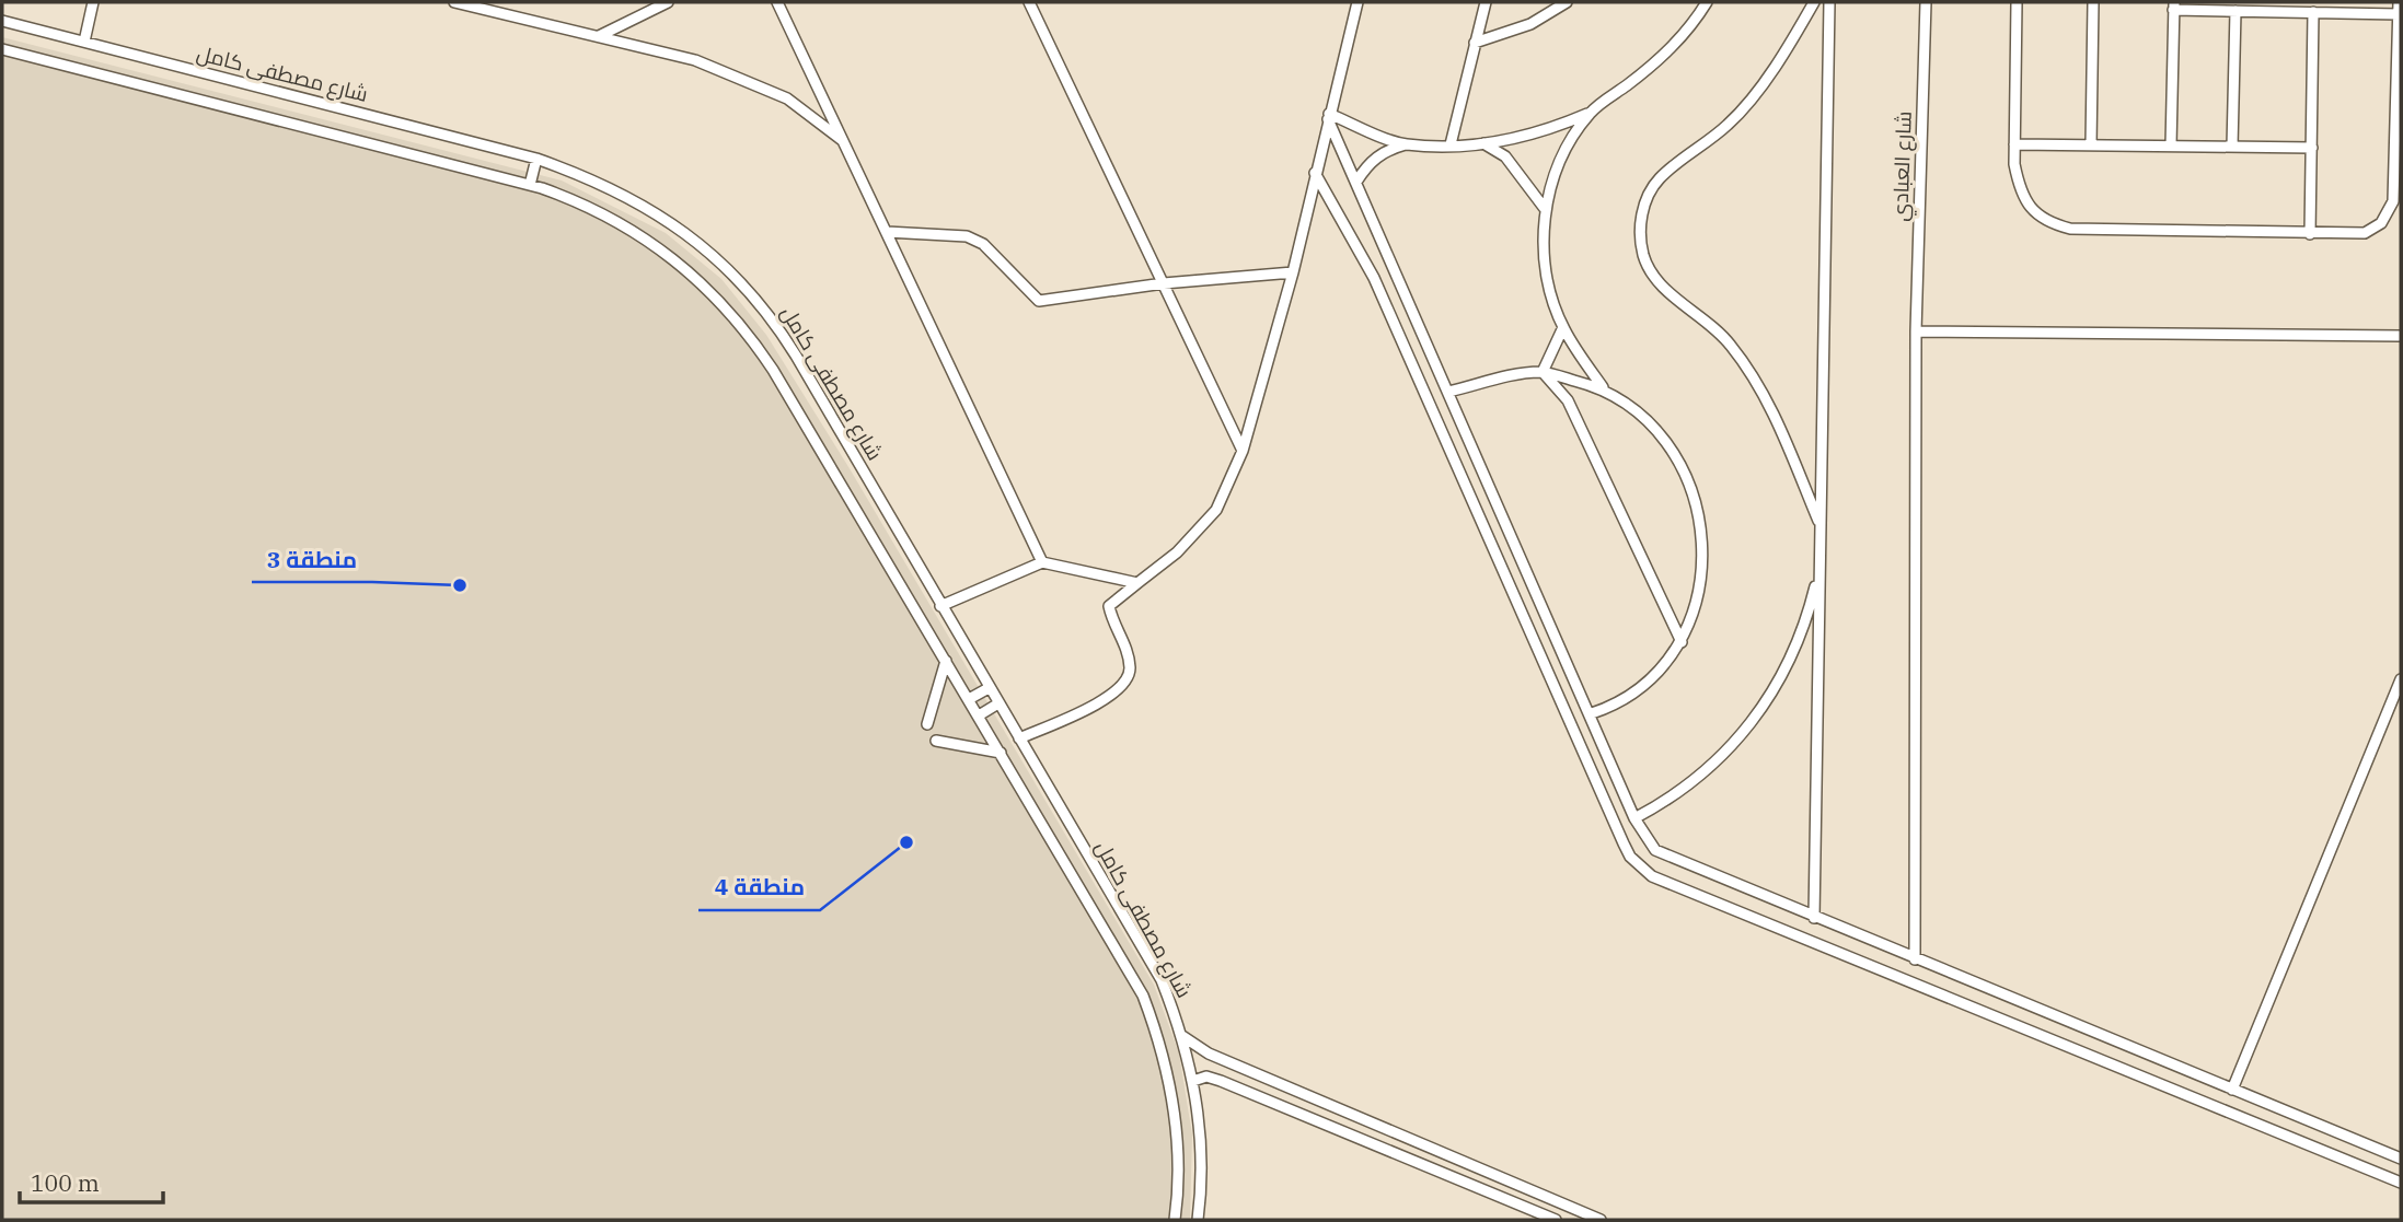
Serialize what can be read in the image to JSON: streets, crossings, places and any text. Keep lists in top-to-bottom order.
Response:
{
  "streets": {
    "street": ["شارع مصطفى كامل", "شارع العبادي"]
  },
  "places": ["منطقة 3", "منطقة 4"],
  "scale_bar": "100 m"
}
